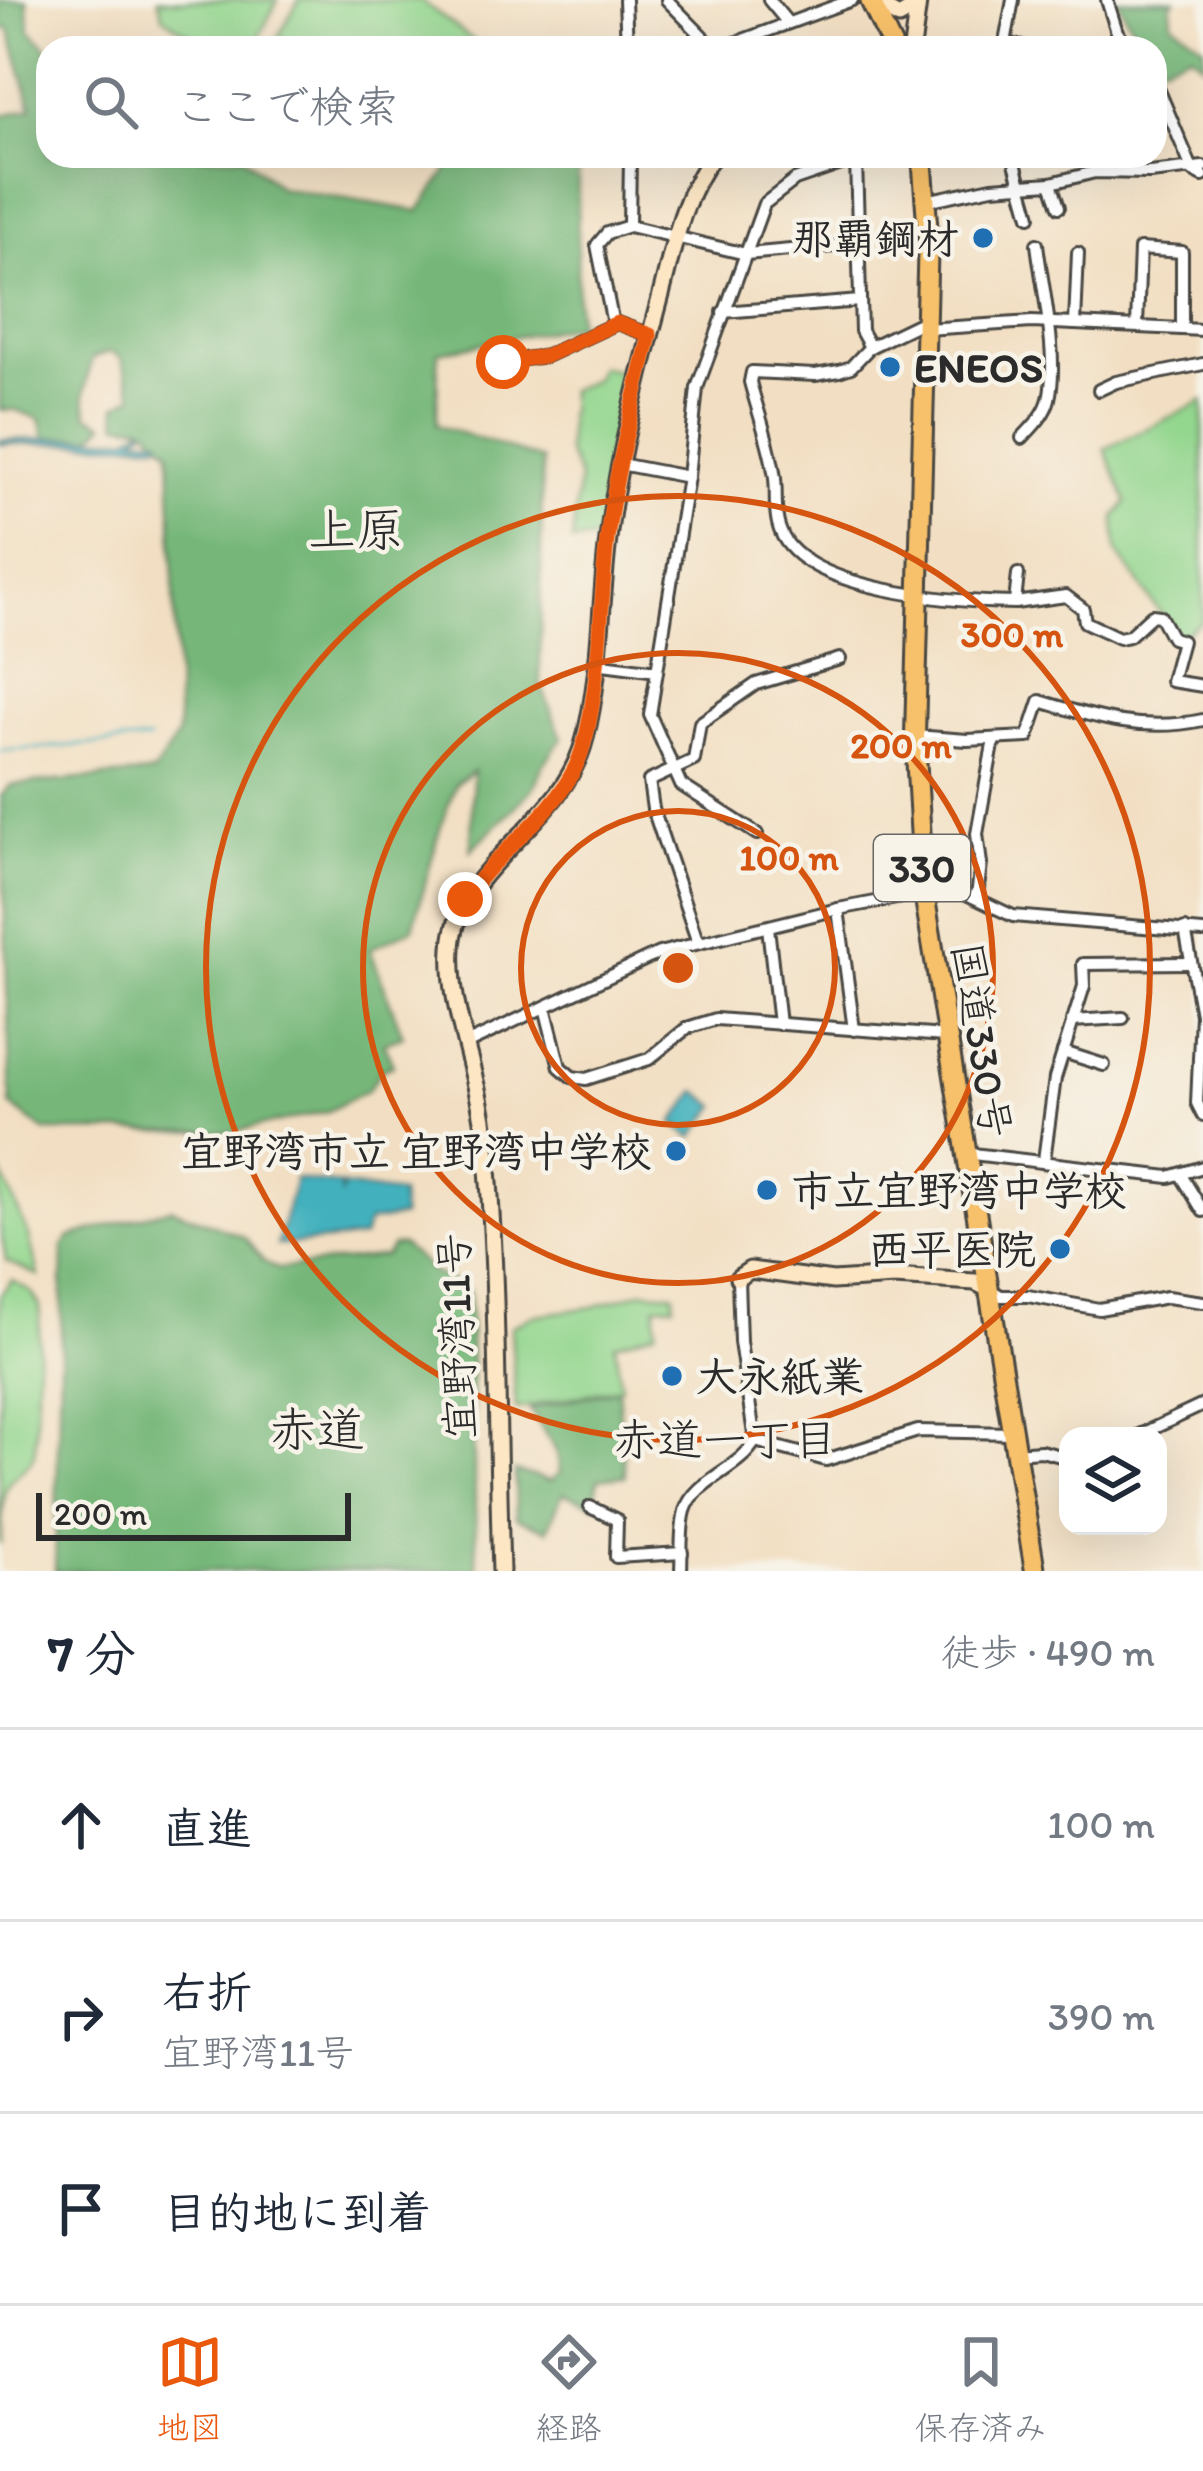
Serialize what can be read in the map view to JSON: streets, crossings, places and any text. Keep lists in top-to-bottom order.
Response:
{
  "streets": {
    "highway": ["330", "国道330号"],
    "street": ["宜野湾11号"]
  },
  "districts": ["上原", "赤道", "赤道一丁目"],
  "places": [
    "那覇鋼材",
    "ENEOS",
    "宜野湾市立 宜野湾中学校",
    "市立宜野湾中学校",
    "西平医院",
    "大永紙業"
  ],
  "scale_bar": "200 m",
  "page": {
    "search": "ここで検索",
    "scale": "200 m",
    "heading": ["7 分", "徒歩 · 490 m"],
    "list": [
      ["直進", "100 m"],
      ["右折", "宜野湾11号", "390 m"],
      "目的地に到着"
    ],
    "nav": ["地図", "経路", "保存済み"]
  },
  "rings": ["300 m", "200 m", "100 m"]
}
